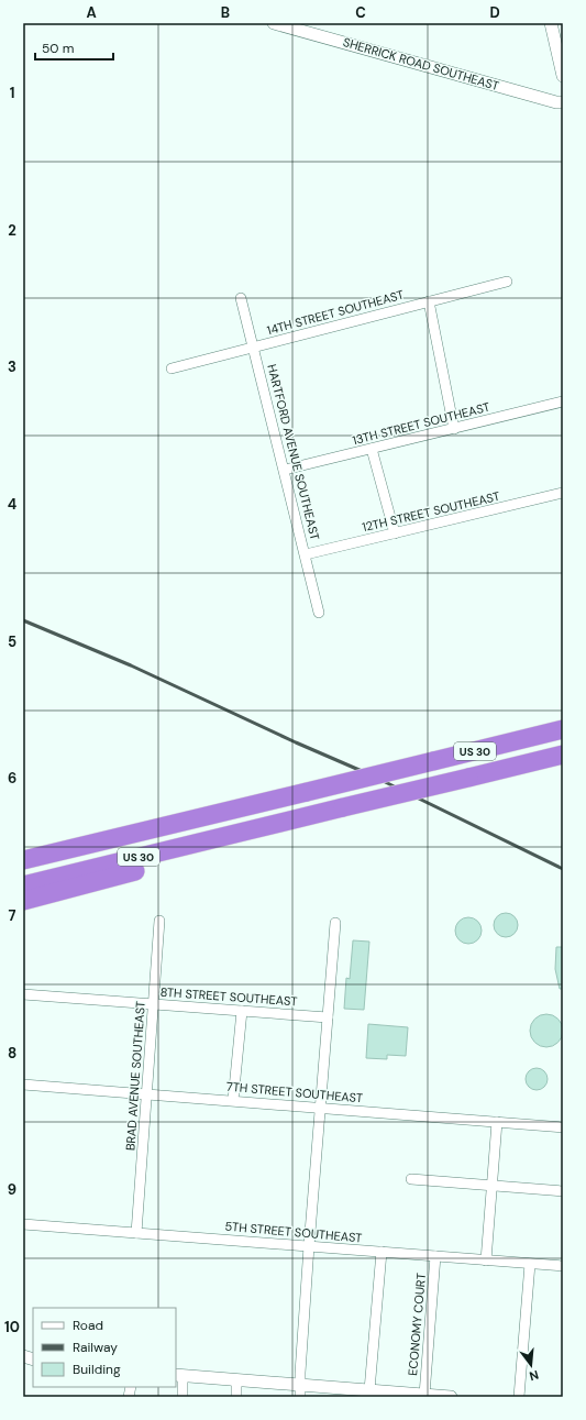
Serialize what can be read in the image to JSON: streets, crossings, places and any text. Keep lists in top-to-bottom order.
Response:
{
  "streets": {
    "highway": ["US 30"],
    "street": [
      "SHERRICK ROAD SOUTHEAST",
      "14TH STREET SOUTHEAST",
      "13TH STREET SOUTHEAST",
      "HARTFORD AVENUE SOUTHEAST",
      "12TH STREET SOUTHEAST",
      "8TH STREET SOUTHEAST",
      "BRAD AVENUE SOUTHEAST",
      "7TH STREET SOUTHEAST",
      "5TH STREET SOUTHEAST",
      "ECONOMY COURT"
    ]
  },
  "crossings": [
    ["14TH STREET SOUTHEAST", "HARTFORD AVENUE SOUTHEAST"],
    ["13TH STREET SOUTHEAST", "HARTFORD AVENUE SOUTHEAST"],
    ["HARTFORD AVENUE SOUTHEAST", "12TH STREET SOUTHEAST"],
    ["8TH STREET SOUTHEAST", "BRAD AVENUE SOUTHEAST"],
    ["BRAD AVENUE SOUTHEAST", "7TH STREET SOUTHEAST"],
    ["BRAD AVENUE SOUTHEAST", "5TH STREET SOUTHEAST"],
    ["5TH STREET SOUTHEAST", "ECONOMY COURT"]
  ],
  "legend": ["Road", "Railway", "Building"],
  "scale_bar": "50 m",
  "north": "bottom",
  "grid": {
    "columns": [
      "A",
      "B",
      "C",
      "D"
    ],
    "rows": [
      "1",
      "2",
      "3",
      "4",
      "5",
      "6",
      "7",
      "8",
      "9",
      "10"
    ]
  }
}
